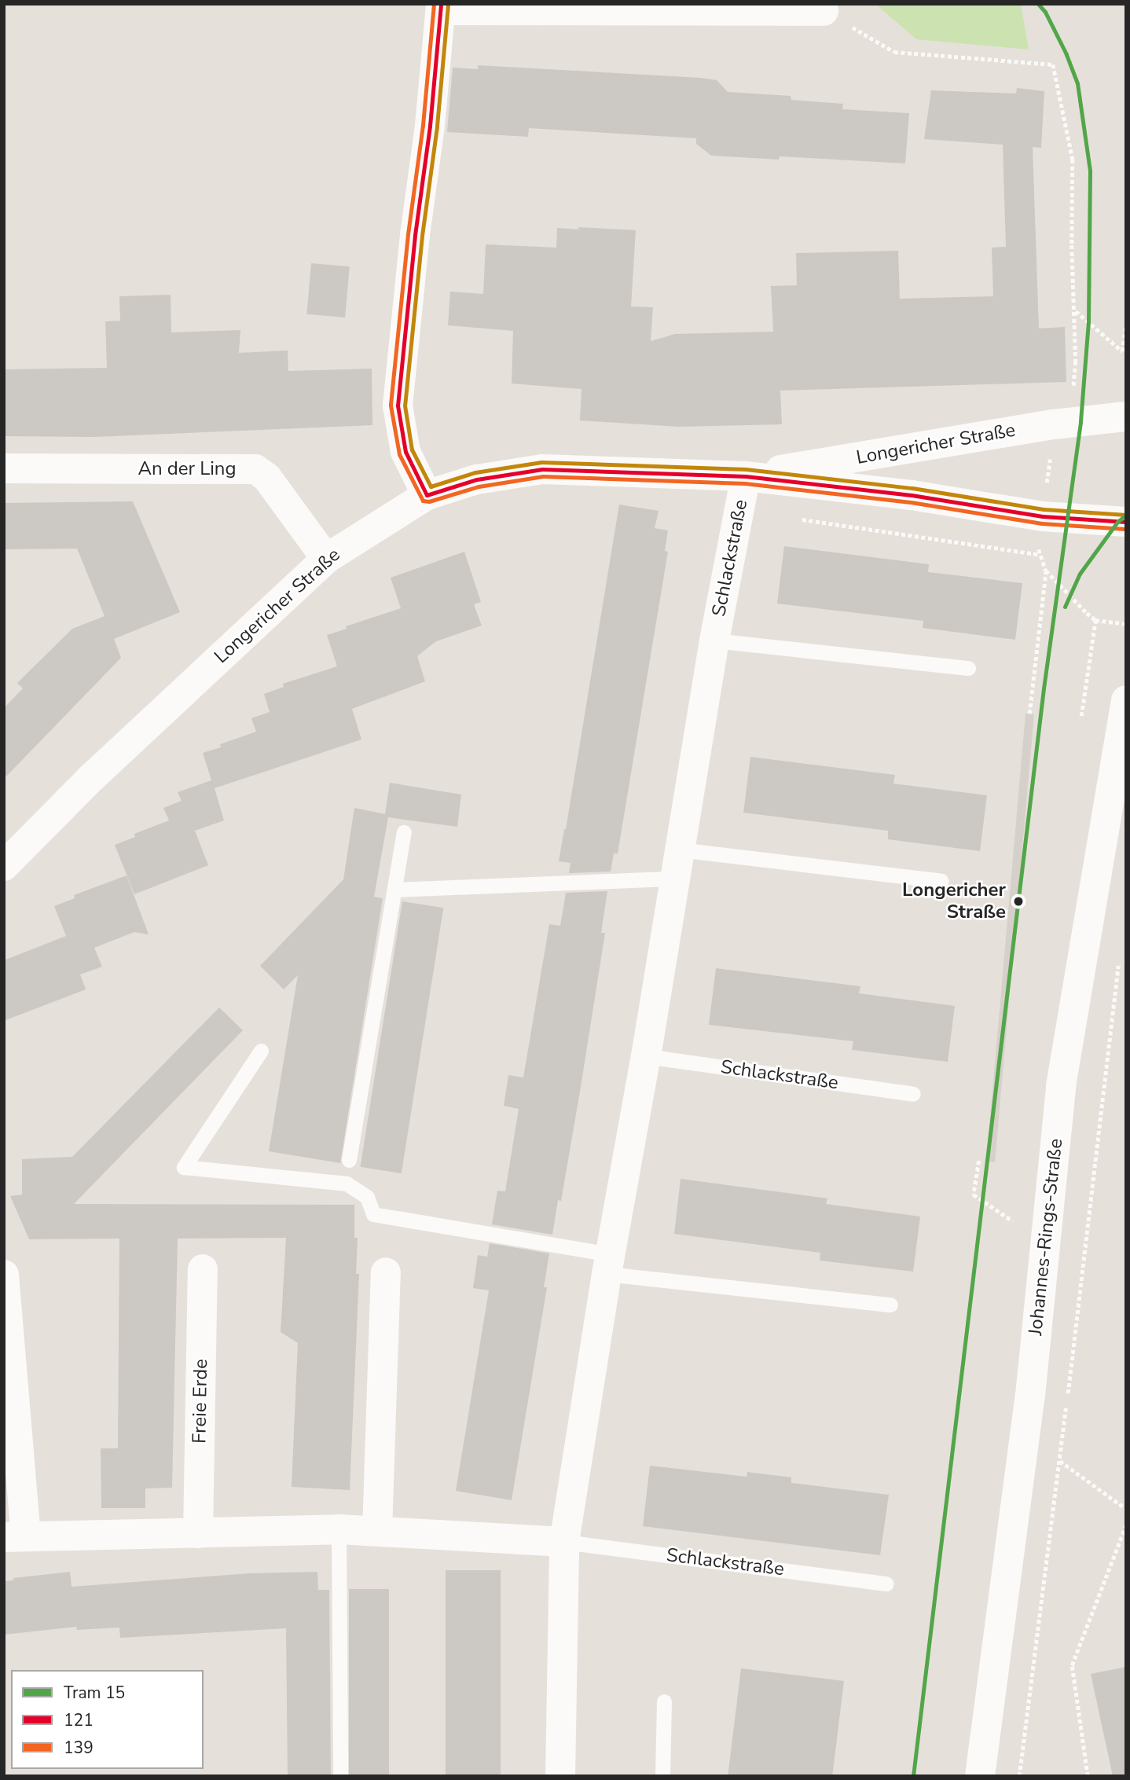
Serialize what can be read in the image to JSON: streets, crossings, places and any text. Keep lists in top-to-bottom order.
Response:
{
  "streets": {
    "street": [
      "Longericher Straße",
      "An der Ling",
      "Schlackstraße",
      "Johannes-Rings-Straße",
      "Freie Erde"
    ]
  },
  "crossings": [
    ["Longericher Straße", "An der Ling"],
    ["Longericher Straße", "Schlackstraße"]
  ],
  "places": ["Longericher Straße"],
  "lines": ["tram line 15", "transit line 121", "transit line 139"],
  "legend": ["Tram 15", "121", "139"]
}
